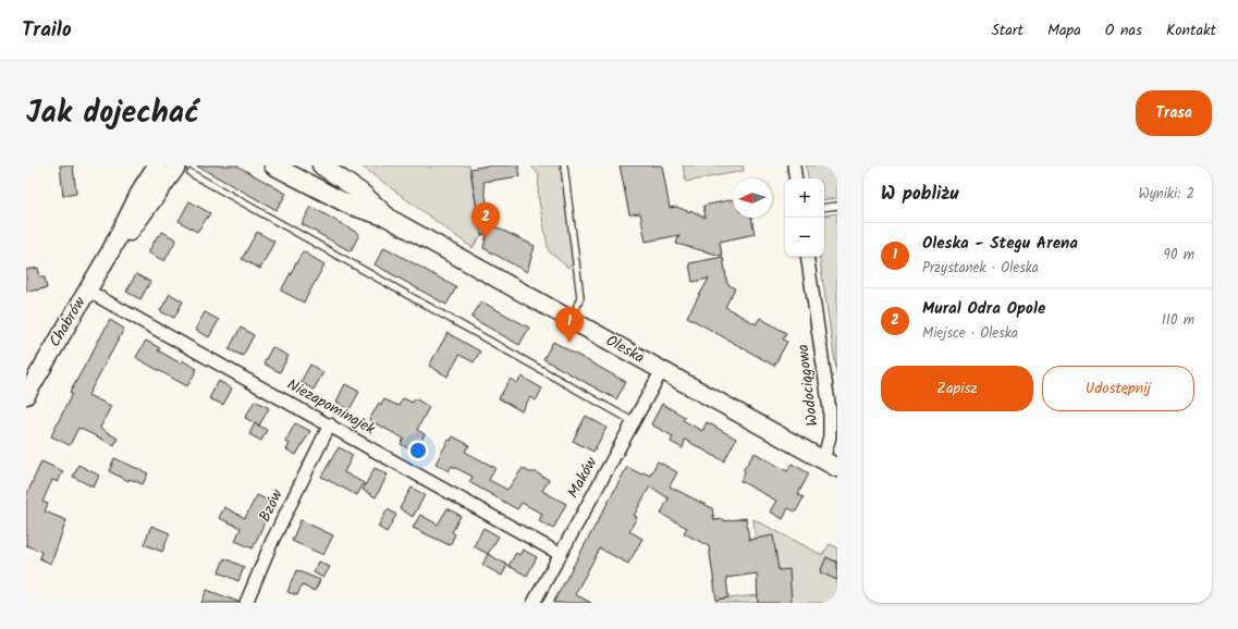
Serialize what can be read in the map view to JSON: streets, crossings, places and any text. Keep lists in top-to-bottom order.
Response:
{
  "streets": {
    "main road": ["Chabrów", "Oleska"],
    "street": [
      "Wodociągowa",
      "Niezapominajek",
      "Maków",
      "Bzów"
    ]
  },
  "crossings": [
    ["Chabrów", "Niezapominajek"],
    ["Oleska", "Wodociągowa"],
    ["Oleska", "Maków"],
    ["Niezapominajek", "Maków"],
    ["Niezapominajek", "Bzów"]
  ],
  "north": "left",
  "page": {
    "header": "Trailo",
    "nav": [
      "Start",
      "Mapa",
      "O nas",
      "Kontakt"
    ],
    "title": "Jak dojechać",
    "buttons": [
      "Trasa",
      ["Zapisz", "Udostępnij"]
    ],
    "heading": ["W pobliżu", "Wyniki: 2"],
    "map_buttons": ["+", "−"],
    "pins": ["2", "1"],
    "list": [
      {
        "mark": "1",
        "name": "Oleska - Stegu Arena",
        "note": "Przystanek · Oleska",
        "value": "90 m"
      },
      {
        "mark": "2",
        "name": "Mural Odra Opole",
        "note": "Miejsce · Oleska",
        "value": "110 m"
      }
    ]
  }
}
